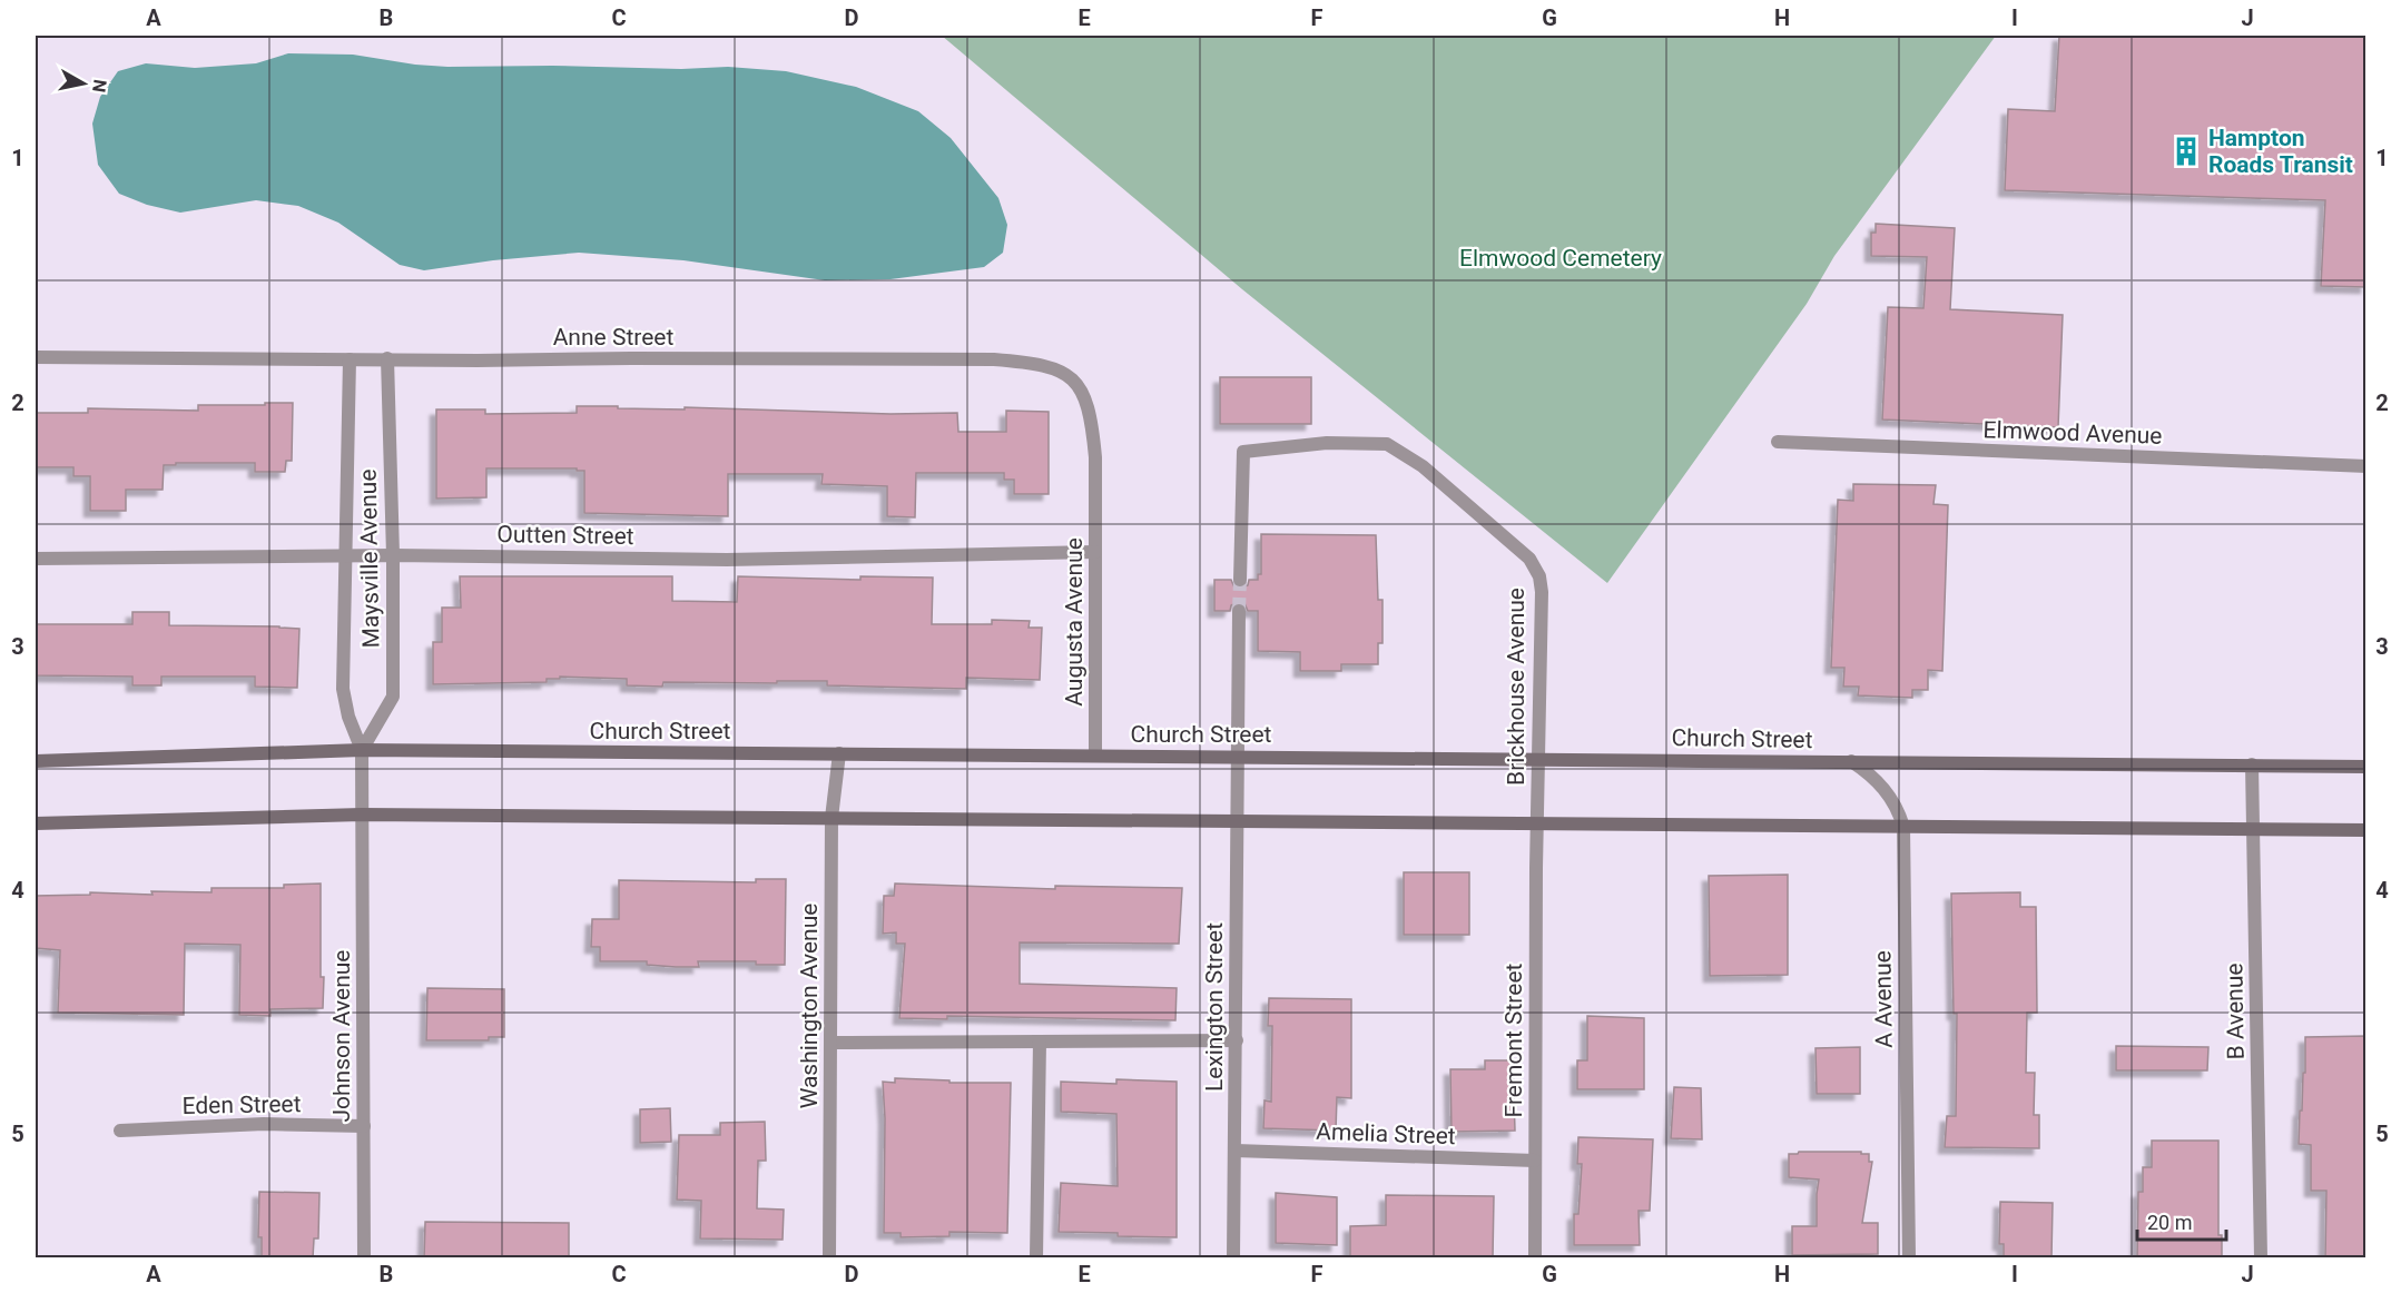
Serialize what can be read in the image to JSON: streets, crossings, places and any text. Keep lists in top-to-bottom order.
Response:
{
  "streets": {
    "main road": ["Church Street"],
    "street": [
      "Anne Street",
      "Elmwood Avenue",
      "Outten Street",
      "Maysville Avenue",
      "Augusta Avenue",
      "Brickhouse Avenue",
      "A Avenue",
      "Washington Avenue",
      "Lexington Street",
      "B Avenue",
      "Johnson Avenue",
      "Fremont Street",
      "Eden Street",
      "Amelia Street"
    ]
  },
  "crossings": [
    ["Anne Street", "Maysville Avenue"],
    ["Anne Street", "Augusta Avenue"],
    ["Outten Street", "Maysville Avenue"],
    ["Outten Street", "Augusta Avenue"],
    ["Maysville Avenue", "Church Street"],
    ["Maysville Avenue", "Johnson Avenue"],
    ["Augusta Avenue", "Church Street"],
    ["Brickhouse Avenue", "Church Street"],
    ["Brickhouse Avenue", "Fremont Street"],
    ["Church Street", "A Avenue"],
    ["Church Street", "Washington Avenue"],
    ["Church Street", "Lexington Street"],
    ["Church Street", "B Avenue"],
    ["Lexington Street", "Amelia Street"],
    ["Johnson Avenue", "Eden Street"],
    ["Fremont Street", "Amelia Street"]
  ],
  "parks": ["Elmwood Cemetery"],
  "places": {
    "building": ["Hampton Roads Transit"]
  },
  "scale_bar": "20 m",
  "north": "right",
  "grid": {
    "columns": [
      "A",
      "B",
      "C",
      "D",
      "E",
      "F",
      "G",
      "H",
      "I",
      "J"
    ],
    "rows": [
      "1",
      "2",
      "3",
      "4",
      "5"
    ]
  }
}
